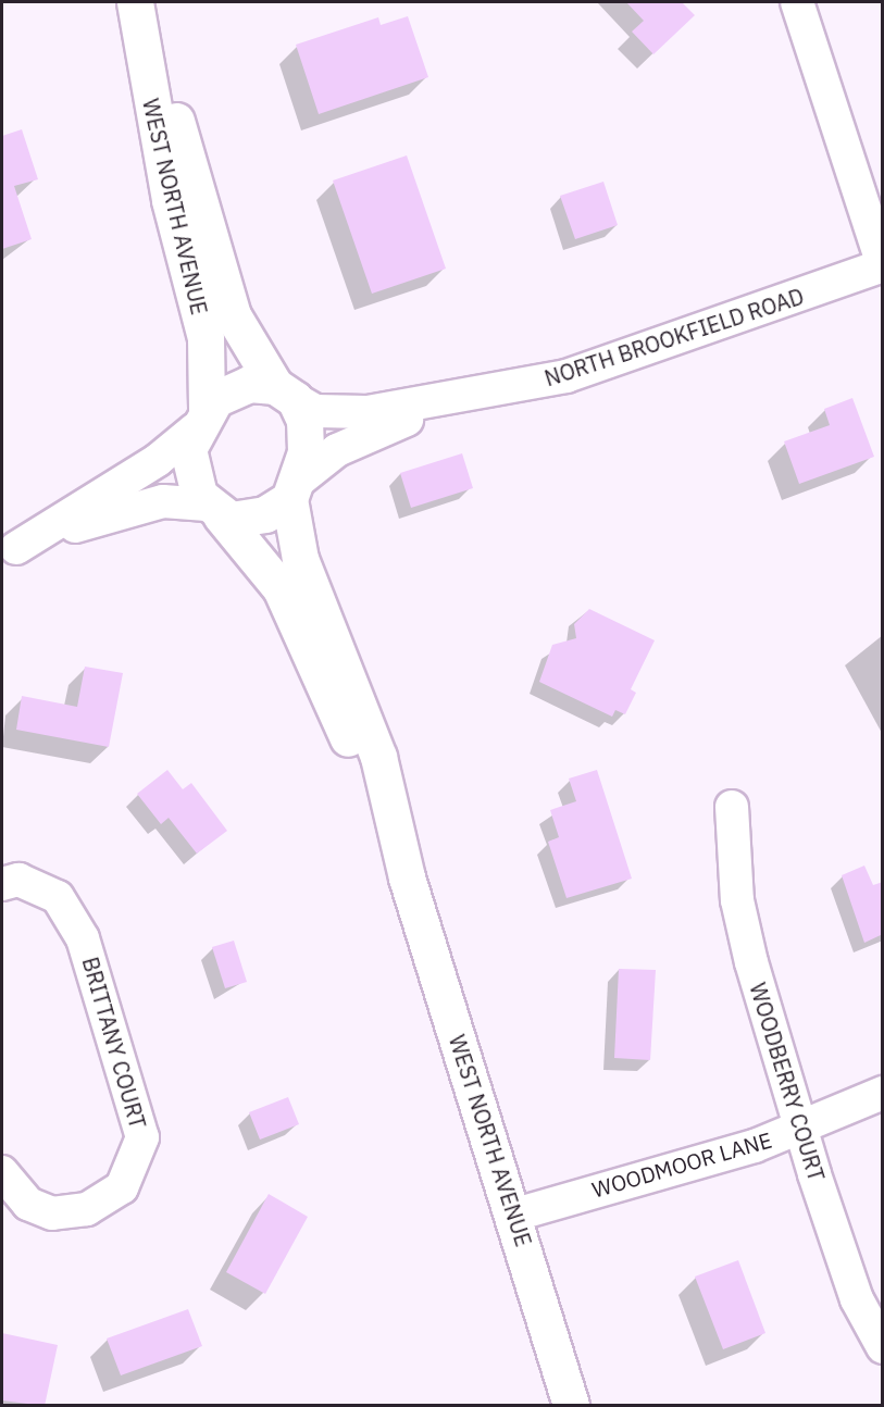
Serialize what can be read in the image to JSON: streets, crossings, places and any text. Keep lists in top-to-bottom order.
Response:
{
  "streets": {
    "main road": ["WEST NORTH AVENUE"],
    "street": [
      "NORTH BROOKFIELD ROAD",
      "BRITTANY COURT",
      "WOODBERRY COURT",
      "WOODMOOR LANE"
    ]
  },
  "crossings": [
    ["WEST NORTH AVENUE", "NORTH BROOKFIELD ROAD"],
    ["WEST NORTH AVENUE", "WOODMOOR LANE"],
    ["WOODBERRY COURT", "WOODMOOR LANE"]
  ]
}
